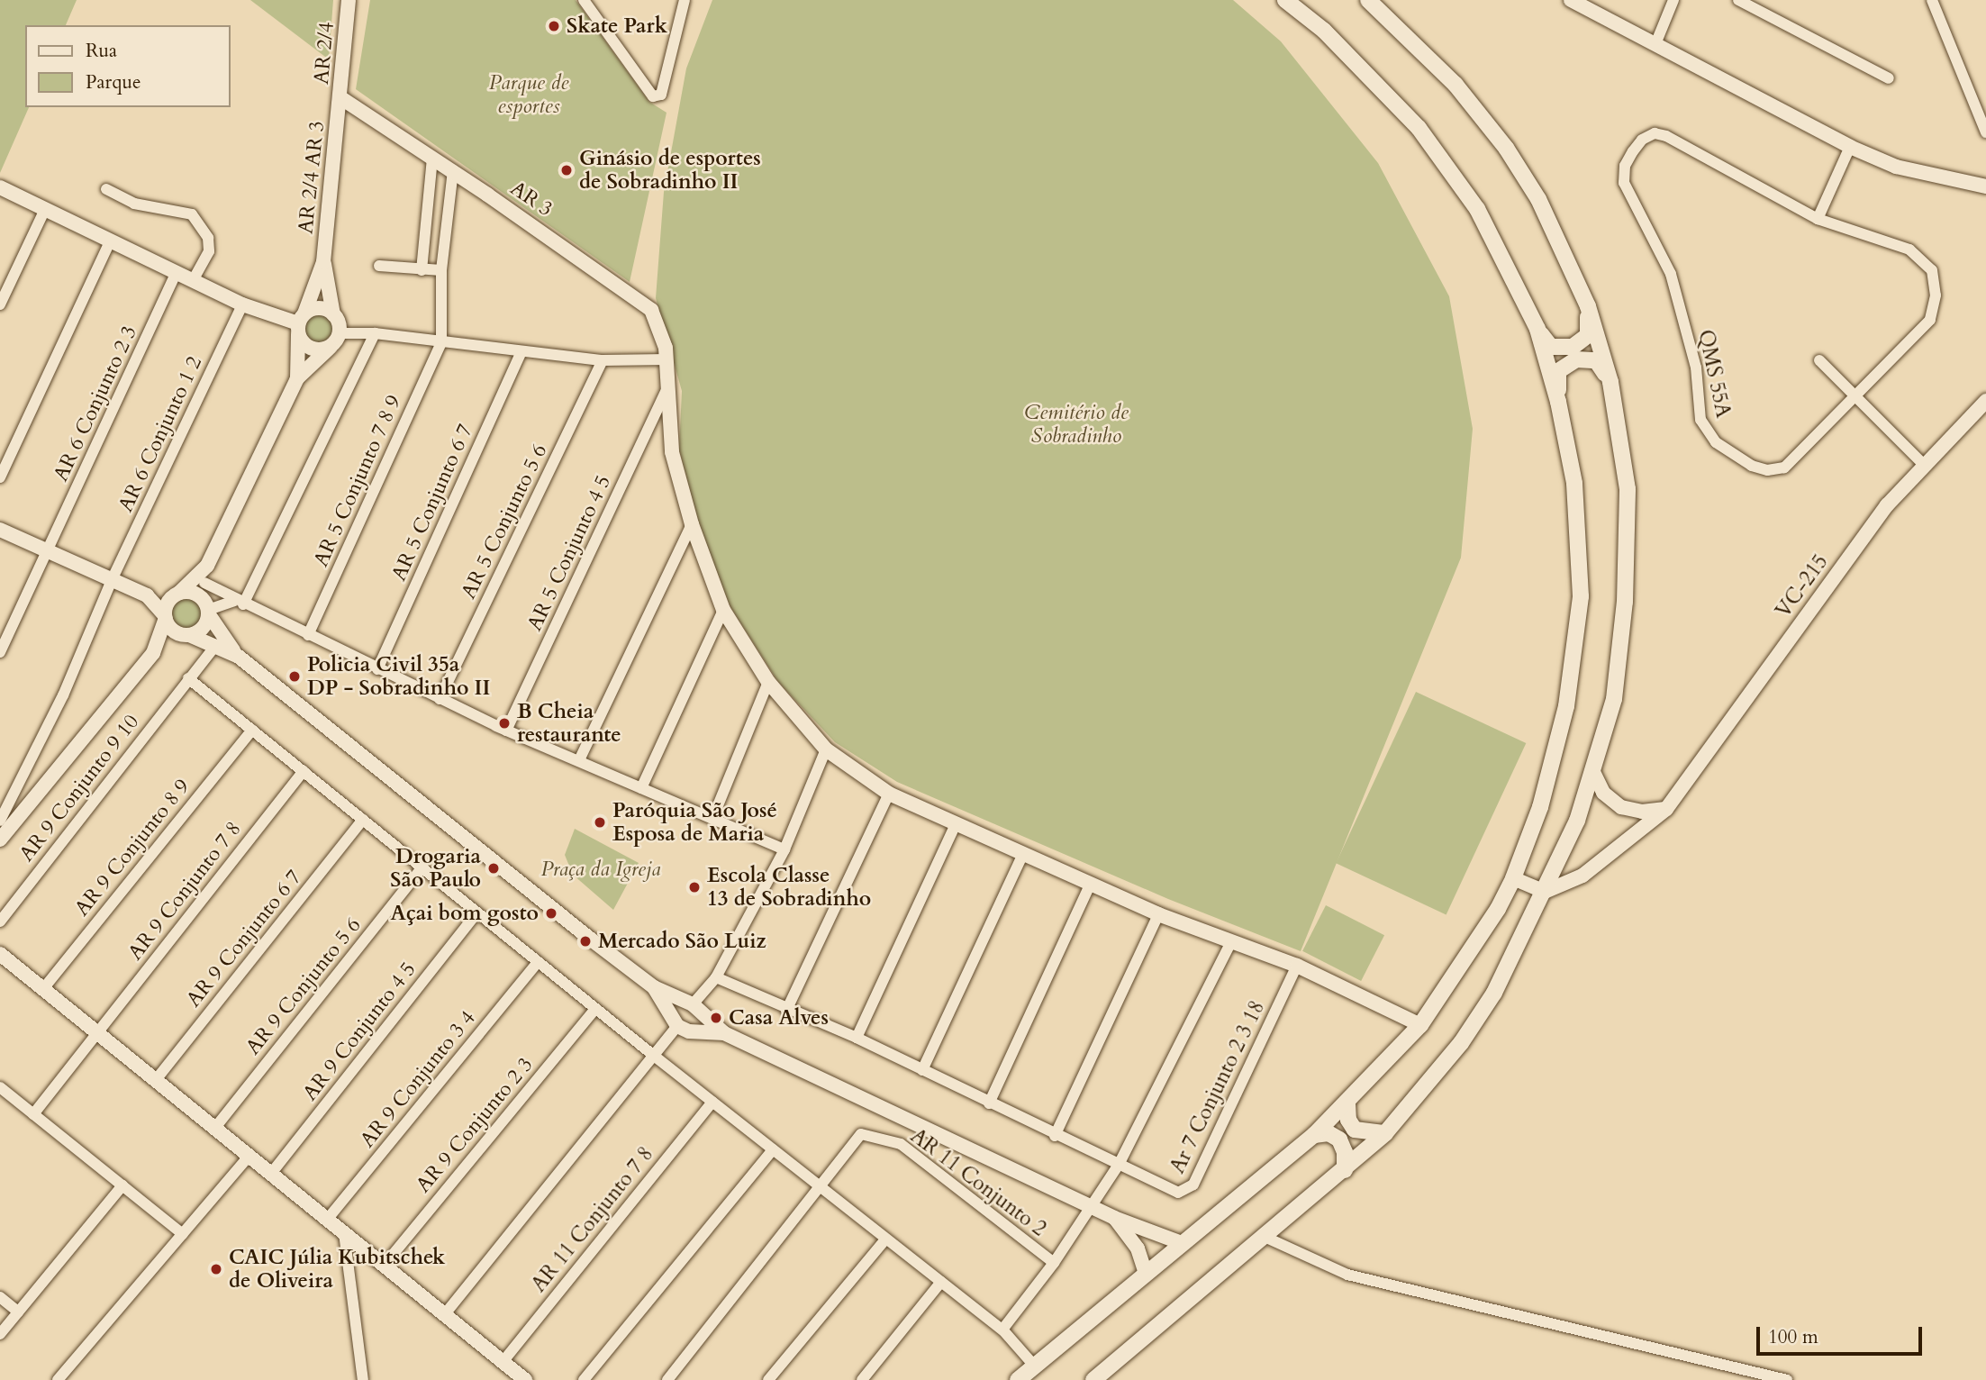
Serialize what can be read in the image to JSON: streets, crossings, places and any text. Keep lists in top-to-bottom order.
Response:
{
  "streets": {
    "street": [
      "AR 2/4",
      "AR 2/4 AR 3",
      "AR 3",
      "QMS 55A",
      "AR 6 Conjunto 2 3",
      "AR 6 Conjunto 1 2",
      "AR 5 Conjunto 7 8 9",
      "AR 5 Conjunto 6 7",
      "AR 5 Conjunto 5 6",
      "AR 5 Conjunto 4 5",
      "VC-215",
      "AR 9 Conjunto 9 10",
      "AR 9 Conjunto 8 9",
      "AR 9 Conjunto 7 8",
      "AR 9 Conjunto 6 7",
      "AR 9 Conjunto 5 6",
      "AR 9 Conjunto 4 5",
      "AR 9 Conjunto 3 4",
      "Ar 7 Conjunto 2 3 18",
      "AR 9 Conjunto 2 3",
      "AR 11 Conjunto 2",
      "AR 11 Conjunto 7 8"
    ]
  },
  "crossings": [
    ["AR 2/4", "AR 2/4 AR 3"],
    ["AR 2/4", "AR 3"],
    ["AR 2/4 AR 3", "AR 3"]
  ],
  "parks": ["Parque de esportes", "Cemitério de Sobradinho", "Praça da Igreja"],
  "places": [
    "Skate Park",
    "Ginásio de esportes de Sobradinho II",
    "Policia Civil 35a DP - Sobradinho II",
    "B Cheia restaurante",
    "Paróquia São José Esposa de Maria",
    "Drogaria São Paulo",
    "Escola Classe 13 de Sobradinho",
    "Açai bom gosto",
    "Mercado São Luiz",
    "Casa Alves",
    "CAIC Júlia Kubitschek de Oliveira"
  ],
  "legend": ["Rua", "Parque"],
  "scale_bar": "100 m"
}
